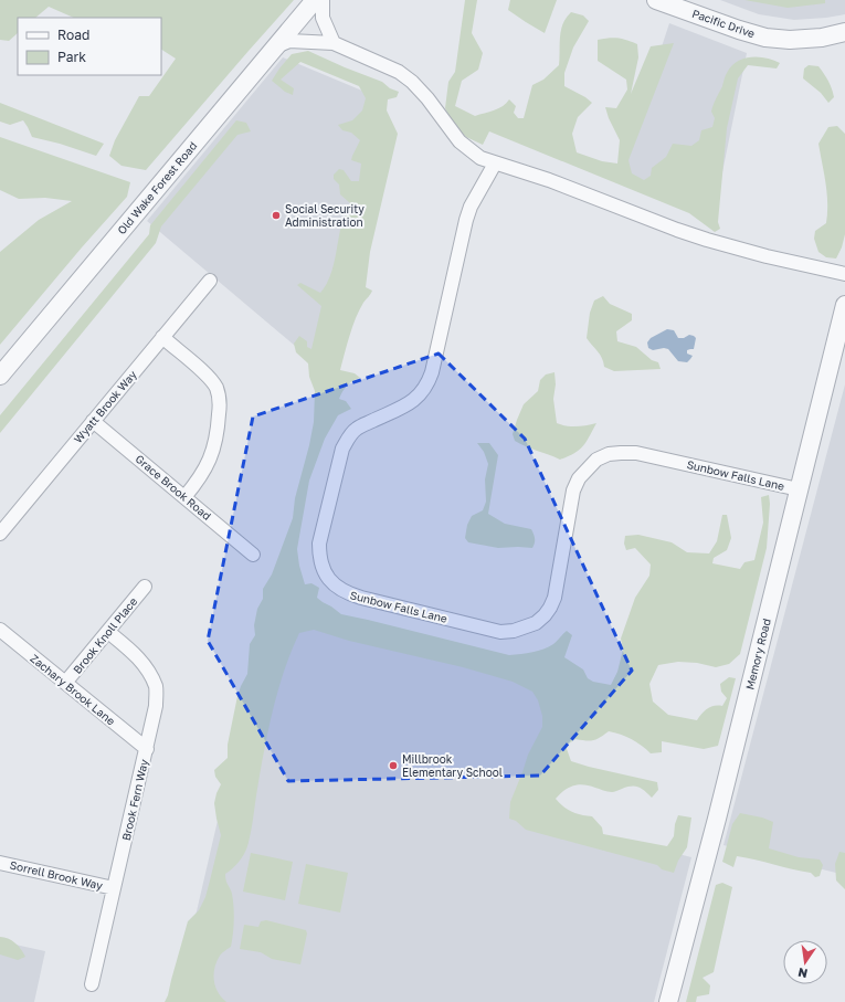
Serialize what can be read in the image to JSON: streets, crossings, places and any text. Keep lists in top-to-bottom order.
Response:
{
  "streets": {
    "street": [
      "Pacific Drive",
      "Old Wake Forest Road",
      "Wyatt Brook Way",
      "Sunbow Falls Lane",
      "Grace Brook Road",
      "Brook Knoll Place",
      "Memory Road",
      "Zachary Brook Lane",
      "Brook Fern Way",
      "Sorrell Brook Way"
    ]
  },
  "crossings": [
    ["Wyatt Brook Way", "Grace Brook Road"],
    ["Sunbow Falls Lane", "Memory Road"],
    ["Brook Knoll Place", "Zachary Brook Lane"],
    ["Brook Knoll Place", "Brook Fern Way"],
    ["Zachary Brook Lane", "Brook Fern Way"],
    ["Brook Fern Way", "Sorrell Brook Way"]
  ],
  "places": ["Social Security Administration", "Millbrook Elementary School"],
  "legend": ["Road", "Park"],
  "north": "bottom"
}
